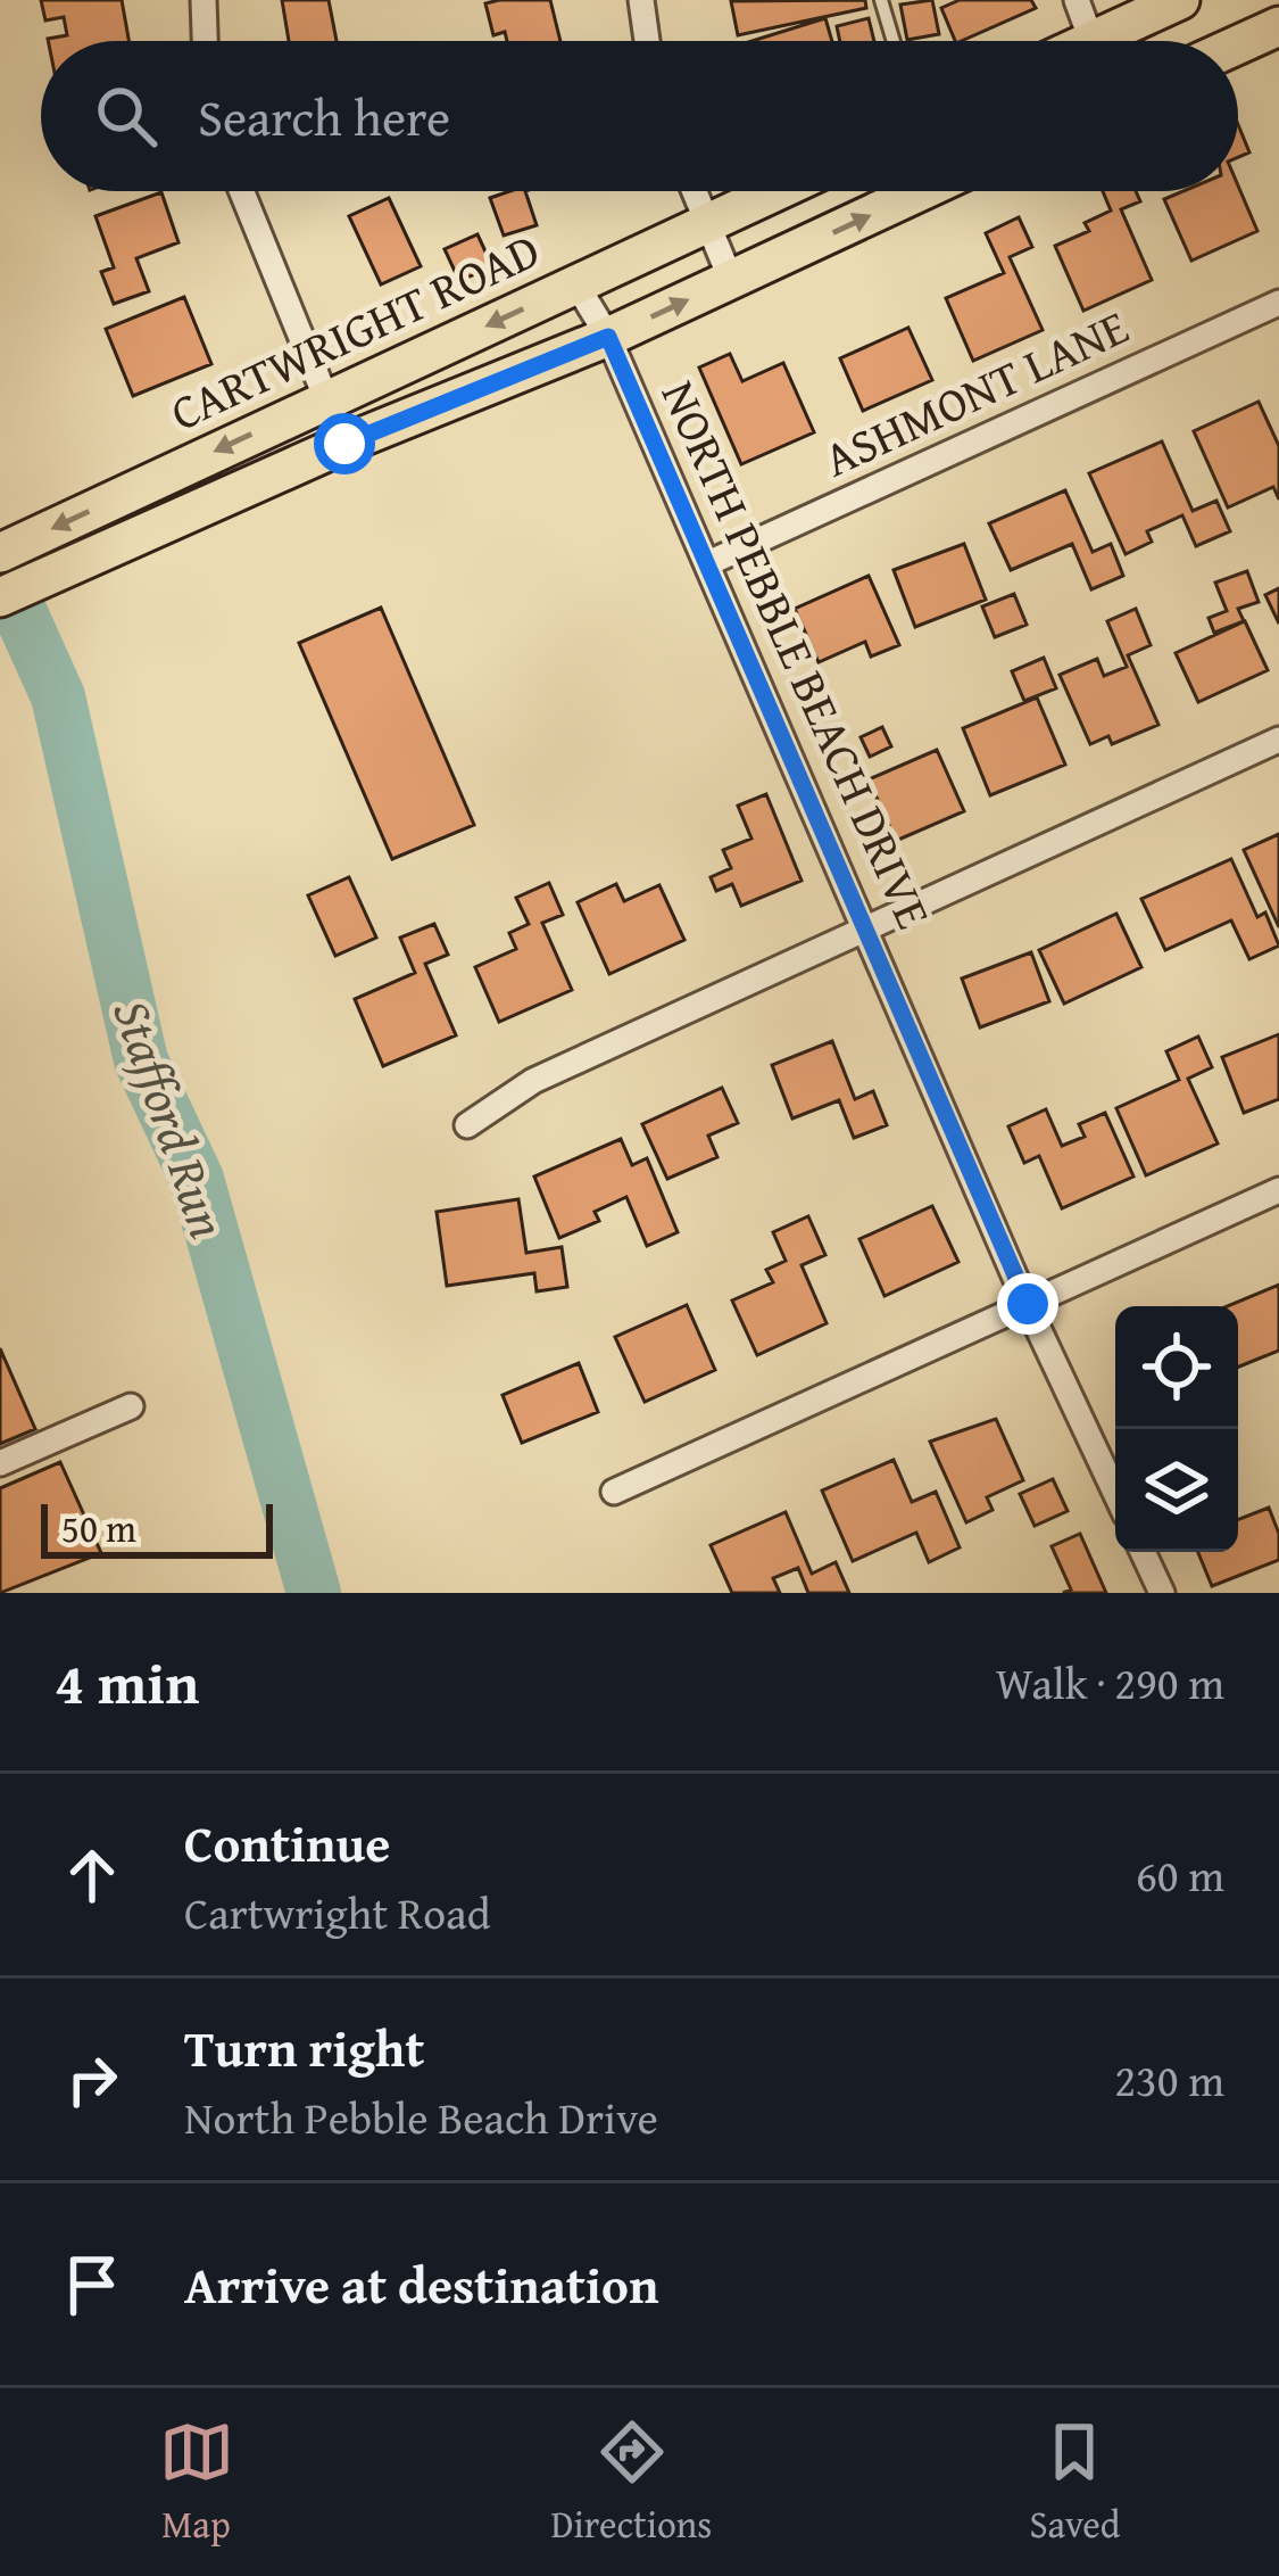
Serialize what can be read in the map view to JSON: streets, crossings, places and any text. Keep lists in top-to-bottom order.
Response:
{
  "streets": {
    "main road": ["CARTWRIGHT ROAD"],
    "street": ["ASHMONT LANE", "NORTH PEBBLE BEACH DRIVE"]
  },
  "crossings": [
    ["CARTWRIGHT ROAD", "NORTH PEBBLE BEACH DRIVE"],
    ["ASHMONT LANE", "NORTH PEBBLE BEACH DRIVE"]
  ],
  "water": ["Stafford Run"],
  "scale_bar": "50 m",
  "page": {
    "search": "Search here",
    "scale": "50 m",
    "heading": ["4 min", "Walk · 290 m"],
    "list": [
      ["Continue", "Cartwright Road", "60 m"],
      ["Turn right", "North Pebble Beach Drive", "230 m"],
      "Arrive at destination"
    ],
    "nav": ["Map", "Directions", "Saved"]
  }
}
